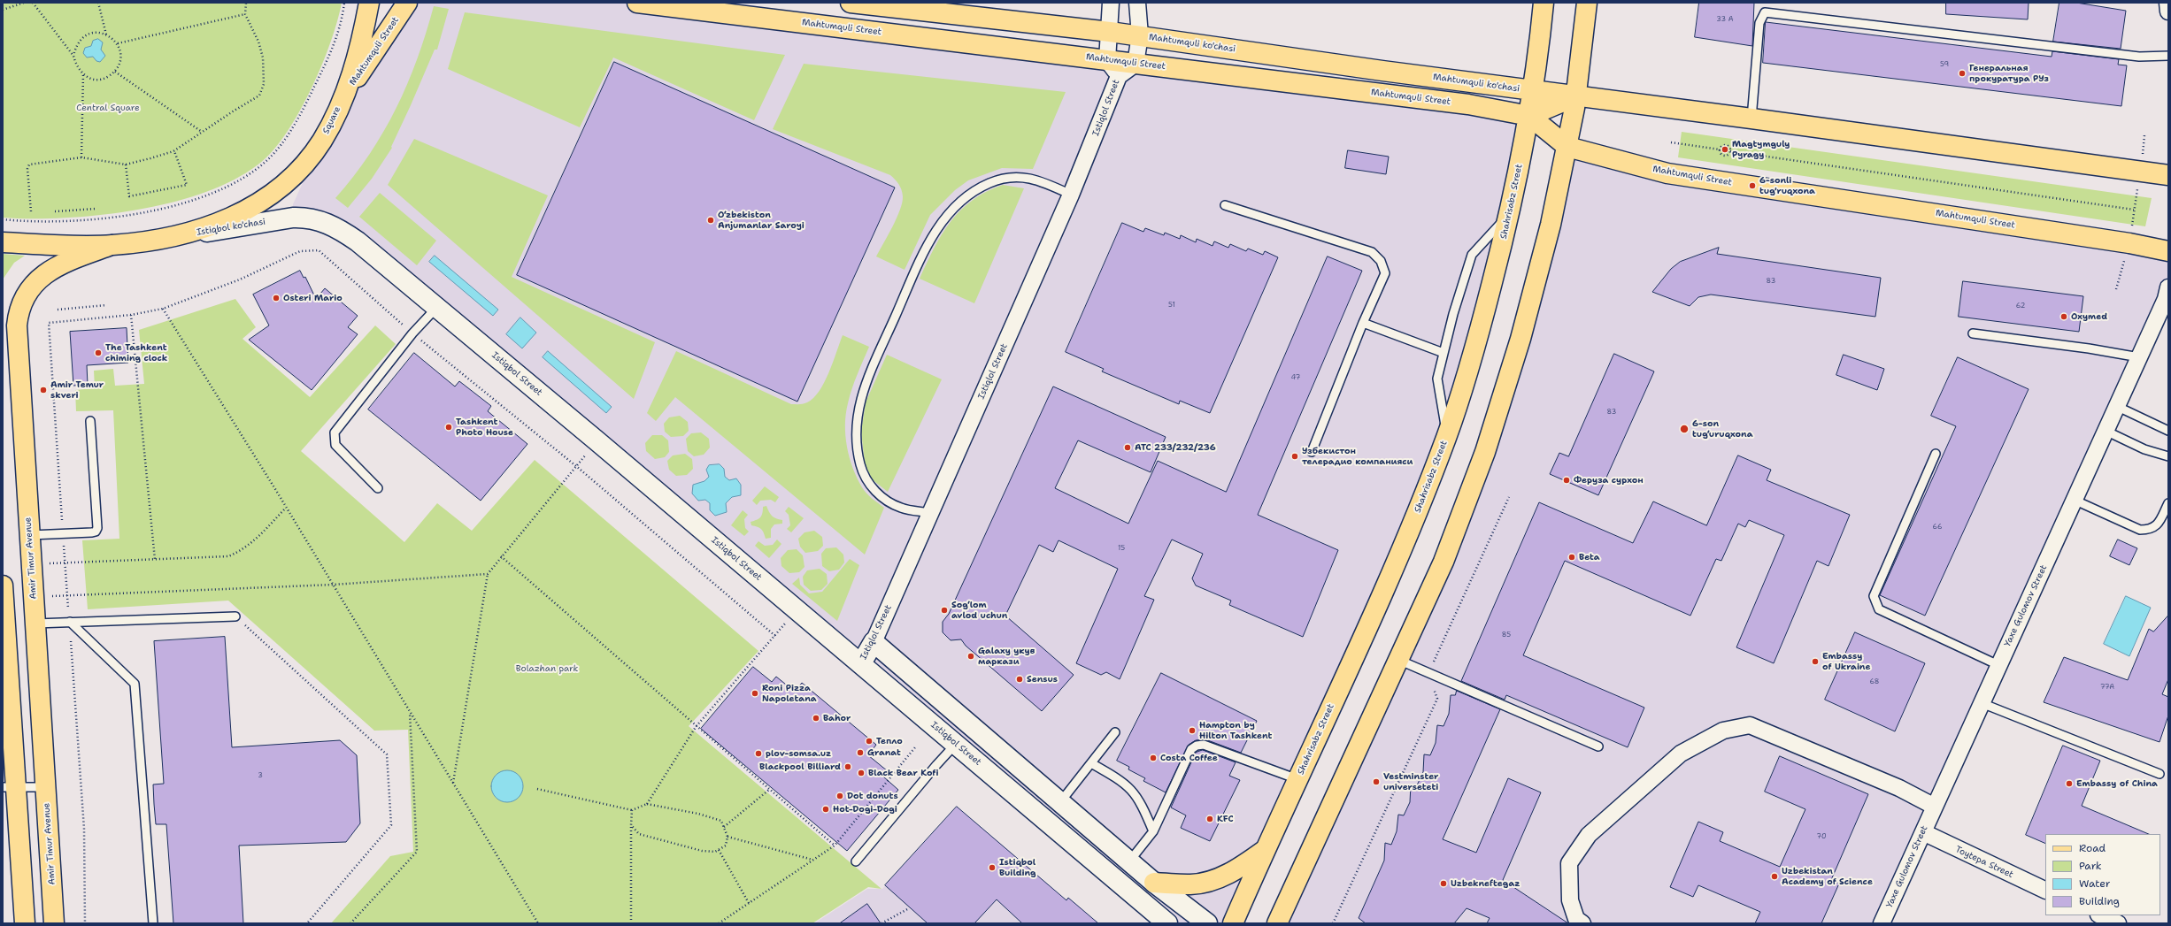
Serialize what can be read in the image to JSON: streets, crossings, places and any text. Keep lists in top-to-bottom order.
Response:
{
  "streets": {
    "main road": [
      "Mahtumquli Street",
      "Mahtumquli ko'chasi",
      "Square",
      "Shahrisabz Street",
      "Amir Timur Avenue"
    ],
    "street": [
      "Istiqlol Street",
      "Istiqbol ko'chasi",
      "Istiqbol Street",
      "Yaxe Gulomov Street",
      "Toytepa Street"
    ]
  },
  "crossings": [
    ["Mahtumquli Street", "Square"],
    ["Mahtumquli Street", "Shahrisabz Street"],
    ["Mahtumquli ko'chasi", "Shahrisabz Street"],
    ["Istiqlol Street", "Istiqbol Street"],
    ["Square", "Istiqbol ko'chasi"],
    ["Square", "Amir Timur Avenue"],
    ["Istiqbol ko'chasi", "Istiqbol Street"],
    ["Yaxe Gulomov Street", "Toytepa Street"]
  ],
  "parks": ["Central Square", "Bolazhan park"],
  "places": [
    "Генеральная прокуратура РУз",
    "Magtymguly Pyragy",
    "6-sonli tug'ruqxona",
    "O‘zbekiston Anjumanlar Saroyi",
    "Osteri Mario",
    "Oxymed",
    "The Tashkent chiming clock",
    "Amir Temur skveri",
    "Tashkent Photo House",
    "6-son tug‘uruqxona",
    "АТС 233/232/236",
    "Узбекистон телерадио компанияси",
    "Феруза сурхон",
    "Beta",
    "Sog‘lom avlod uchun",
    "Galaxy укув маркази",
    "Embassy of Ukraine",
    "Sensus",
    "Roni Pizza Napoletana",
    "Bahor",
    "Hampton by Hilton Tashkent",
    "Тепло",
    "Granat",
    "plov-somsa.uz",
    "Costa Coffee",
    "Blackpool Billiard",
    "Black Bear Kofi",
    "Vestminster universeteti",
    "Embassy of China",
    "Dot donuts",
    "Hot-Dogi-Dogi",
    "KFC",
    "Istiqbol Building",
    "Uzbekistan Academy of Science",
    "Uzbekneftegaz"
  ],
  "house_numbers": [
    "33 А",
    "59",
    "83",
    "51",
    "62",
    "47",
    "83",
    "66",
    "15",
    "85",
    "68",
    "77A",
    "3",
    "70"
  ],
  "legend": [
    "Road",
    "Park",
    "Water",
    "Building"
  ]
}
